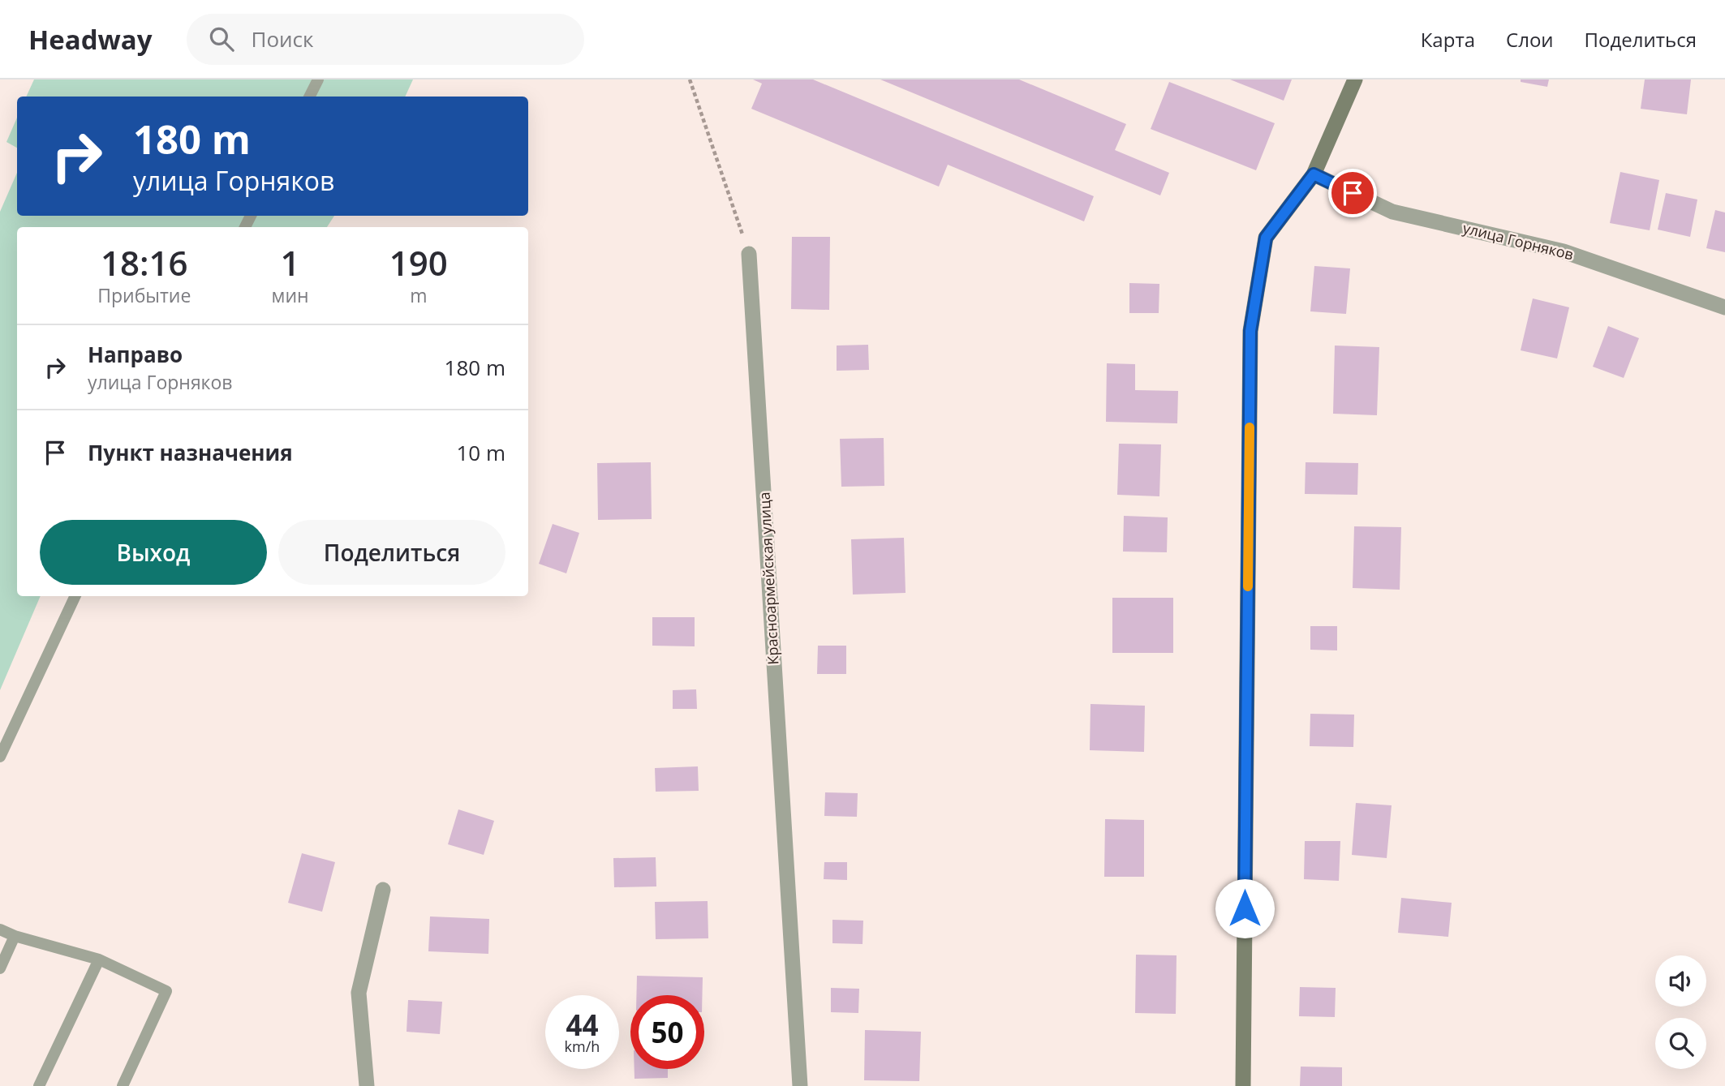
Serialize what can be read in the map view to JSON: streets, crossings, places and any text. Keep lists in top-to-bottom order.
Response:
{
  "streets": {
    "street": ["улица Горняков", "Красноармейская улица"]
  },
  "page": {
    "header": "Headway",
    "search": "Поиск",
    "nav": ["Карта", "Слои", "Поделиться"],
    "turn": ["180 m", "улица Горняков"],
    "eta": [
      "18:16",
      "Прибытие",
      "1",
      "мин",
      "190",
      "m"
    ],
    "list": [
      {
        "name": "Направо",
        "note": "улица Горняков",
        "value": "180 m"
      },
      {
        "name": "Пункт назначения",
        "value": "10 m"
      }
    ],
    "buttons": ["Выход", "Поделиться"],
    "speed": "44 km/h",
    "limit": "50"
  }
}
